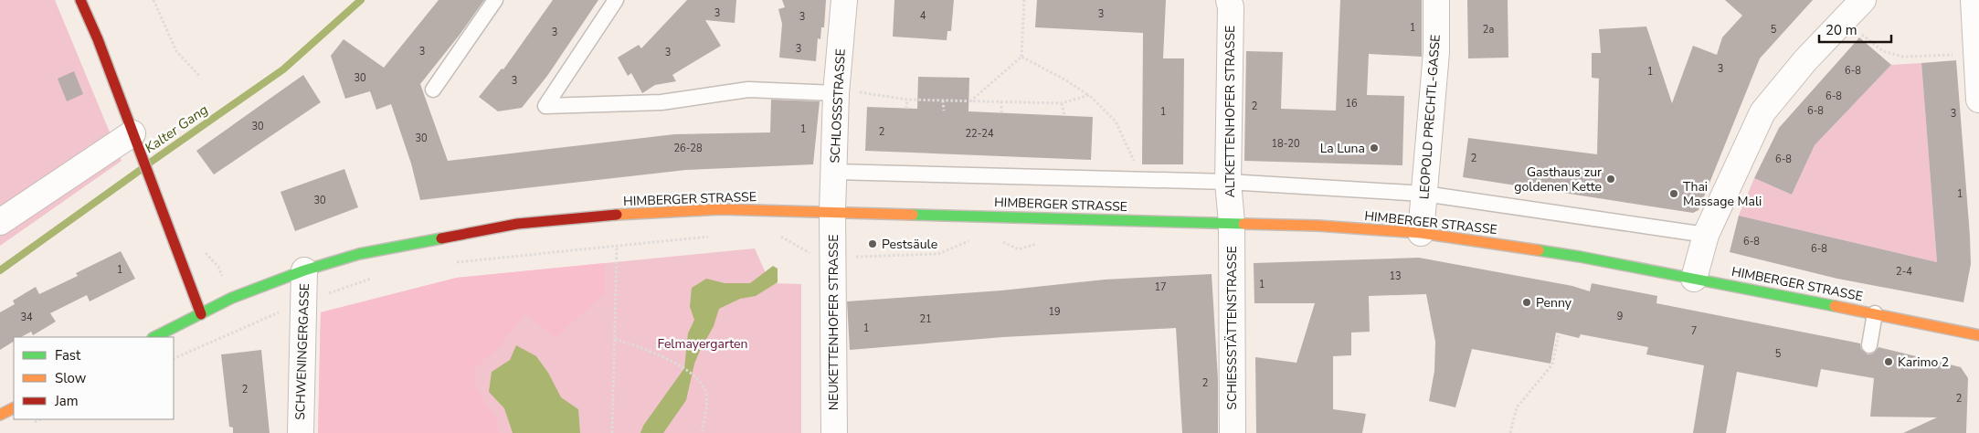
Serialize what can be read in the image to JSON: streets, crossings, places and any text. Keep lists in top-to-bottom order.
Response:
{
  "streets": {
    "main road": ["HIMBERGER STRASSE"],
    "street": [
      "SCHLOSSSTRASSE",
      "ALTKETTENHOFER STRASSE",
      "LEOPOLD PRECHTL-GASSE",
      "NEUKETTENHOFER STRASSE",
      "SCHIESSSTÄTTENSTRASSE",
      "SCHWENINGERGASSE"
    ]
  },
  "crossings": [
    ["SCHLOSSSTRASSE", "HIMBERGER STRASSE"],
    ["SCHLOSSSTRASSE", "NEUKETTENHOFER STRASSE"],
    ["ALTKETTENHOFER STRASSE", "HIMBERGER STRASSE"],
    ["ALTKETTENHOFER STRASSE", "SCHIESSSTÄTTENSTRASSE"],
    ["LEOPOLD PRECHTL-GASSE", "HIMBERGER STRASSE"],
    ["HIMBERGER STRASSE", "NEUKETTENHOFER STRASSE"],
    ["HIMBERGER STRASSE", "SCHIESSSTÄTTENSTRASSE"],
    ["HIMBERGER STRASSE", "SCHWENINGERGASSE"]
  ],
  "water": ["Kalter Gang"],
  "parks": ["Felmayergarten"],
  "places": [
    "La Luna",
    "Gasthaus zur goldenen Kette",
    "Thai Massage Mali",
    "Pestsäule",
    "Penny",
    "Karimo 2"
  ],
  "house_numbers": [
    "3",
    "3",
    "4",
    "3",
    "1",
    "2a",
    "5",
    "3",
    "3",
    "3",
    "3",
    "3",
    "6-8",
    "1",
    "30",
    "3",
    "6-8",
    "16",
    "2",
    "6-8",
    "1",
    "3",
    "30",
    "1",
    "2",
    "22-24",
    "30",
    "18-20",
    "26-28",
    "2",
    "6-8",
    "1",
    "30",
    "6-8",
    "6-8",
    "1",
    "2-4",
    "13",
    "1",
    "17",
    "19",
    "9",
    "34",
    "21",
    "1",
    "7",
    "5",
    "2",
    "2",
    "2"
  ],
  "legend": ["Fast", "Slow", "Jam"],
  "scale_bar": "20 m"
}
